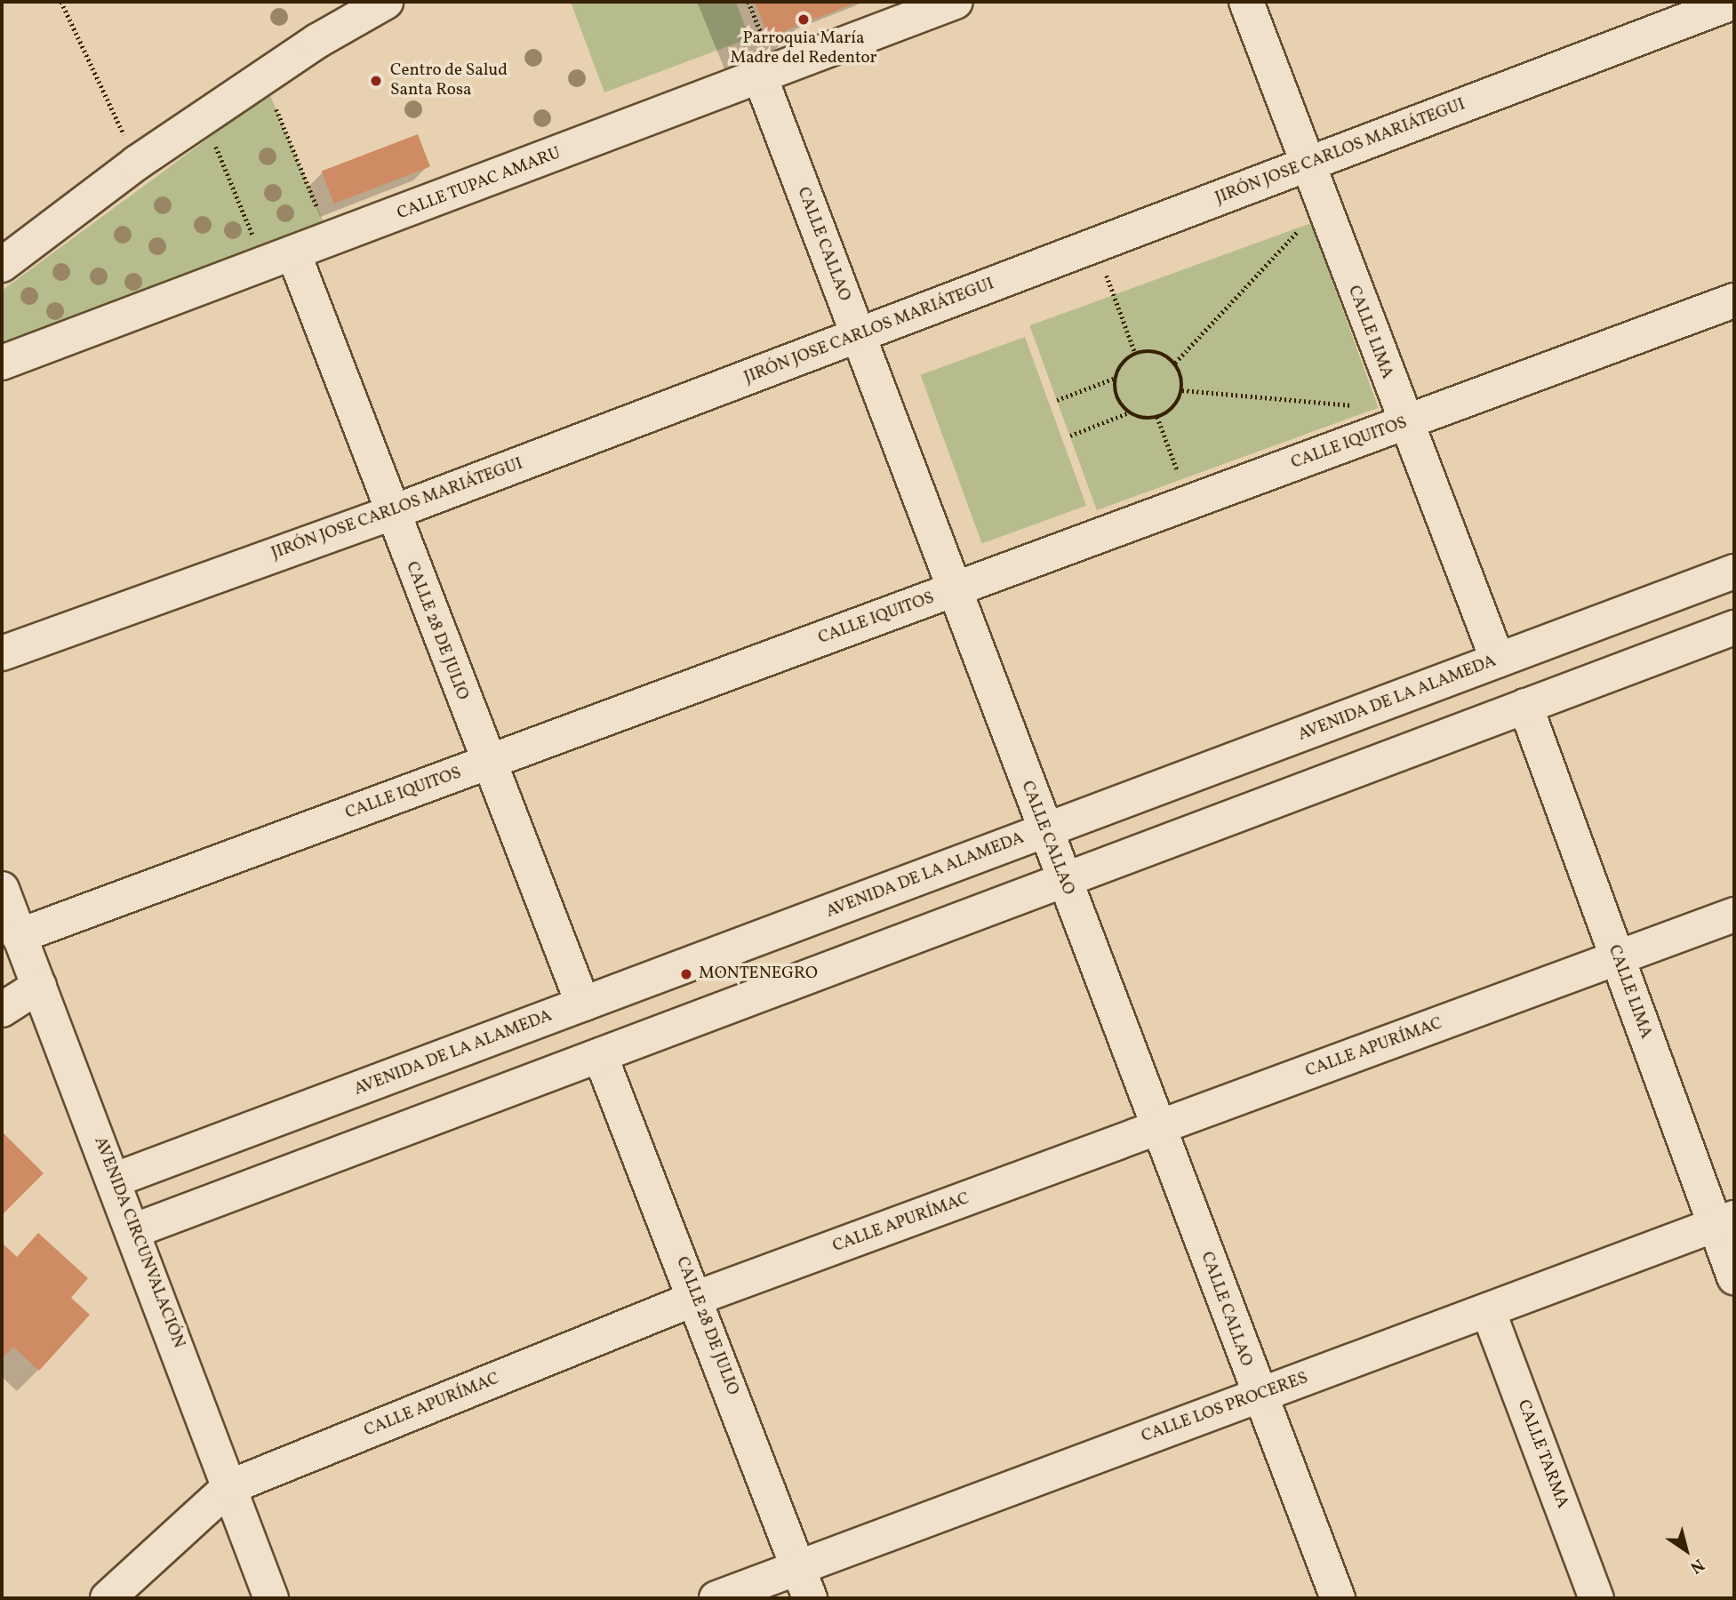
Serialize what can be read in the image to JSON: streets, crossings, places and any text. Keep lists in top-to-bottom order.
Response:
{
  "streets": {
    "street": [
      "JIRÓN JOSE CARLOS MARIÁTEGUI",
      "CALLE TUPAC AMARU",
      "CALLE CALLAO",
      "CALLE LIMA",
      "CALLE IQUITOS",
      "CALLE 28 DE JULIO",
      "AVENIDA DE LA ALAMEDA",
      "CALLE APURÍMAC",
      "AVENIDA CIRCUNVALACIÓN",
      "CALLE LOS PROCERES",
      "CALLE TARMA"
    ]
  },
  "crossings": [
    ["JIRÓN JOSE CARLOS MARIÁTEGUI", "CALLE CALLAO"],
    ["JIRÓN JOSE CARLOS MARIÁTEGUI", "CALLE LIMA"],
    ["JIRÓN JOSE CARLOS MARIÁTEGUI", "CALLE 28 DE JULIO"],
    ["CALLE TUPAC AMARU", "CALLE CALLAO"],
    ["CALLE TUPAC AMARU", "CALLE 28 DE JULIO"],
    ["CALLE CALLAO", "CALLE IQUITOS"],
    ["CALLE CALLAO", "AVENIDA DE LA ALAMEDA"],
    ["CALLE CALLAO", "CALLE APURÍMAC"],
    ["CALLE CALLAO", "CALLE LOS PROCERES"],
    ["CALLE LIMA", "CALLE IQUITOS"],
    ["CALLE LIMA", "AVENIDA DE LA ALAMEDA"],
    ["CALLE LIMA", "CALLE APURÍMAC"],
    ["CALLE LIMA", "CALLE LOS PROCERES"],
    ["CALLE IQUITOS", "CALLE 28 DE JULIO"],
    ["CALLE IQUITOS", "AVENIDA CIRCUNVALACIÓN"],
    ["CALLE 28 DE JULIO", "AVENIDA DE LA ALAMEDA"],
    ["CALLE 28 DE JULIO", "CALLE APURÍMAC"],
    ["CALLE 28 DE JULIO", "CALLE LOS PROCERES"],
    ["AVENIDA DE LA ALAMEDA", "AVENIDA CIRCUNVALACIÓN"],
    ["CALLE APURÍMAC", "AVENIDA CIRCUNVALACIÓN"],
    ["CALLE LOS PROCERES", "CALLE TARMA"]
  ],
  "places": ["Parroquia María Madre del Redentor", "Centro de Salud Santa Rosa", "MONTENEGRO"],
  "north": "bottom right"
}
